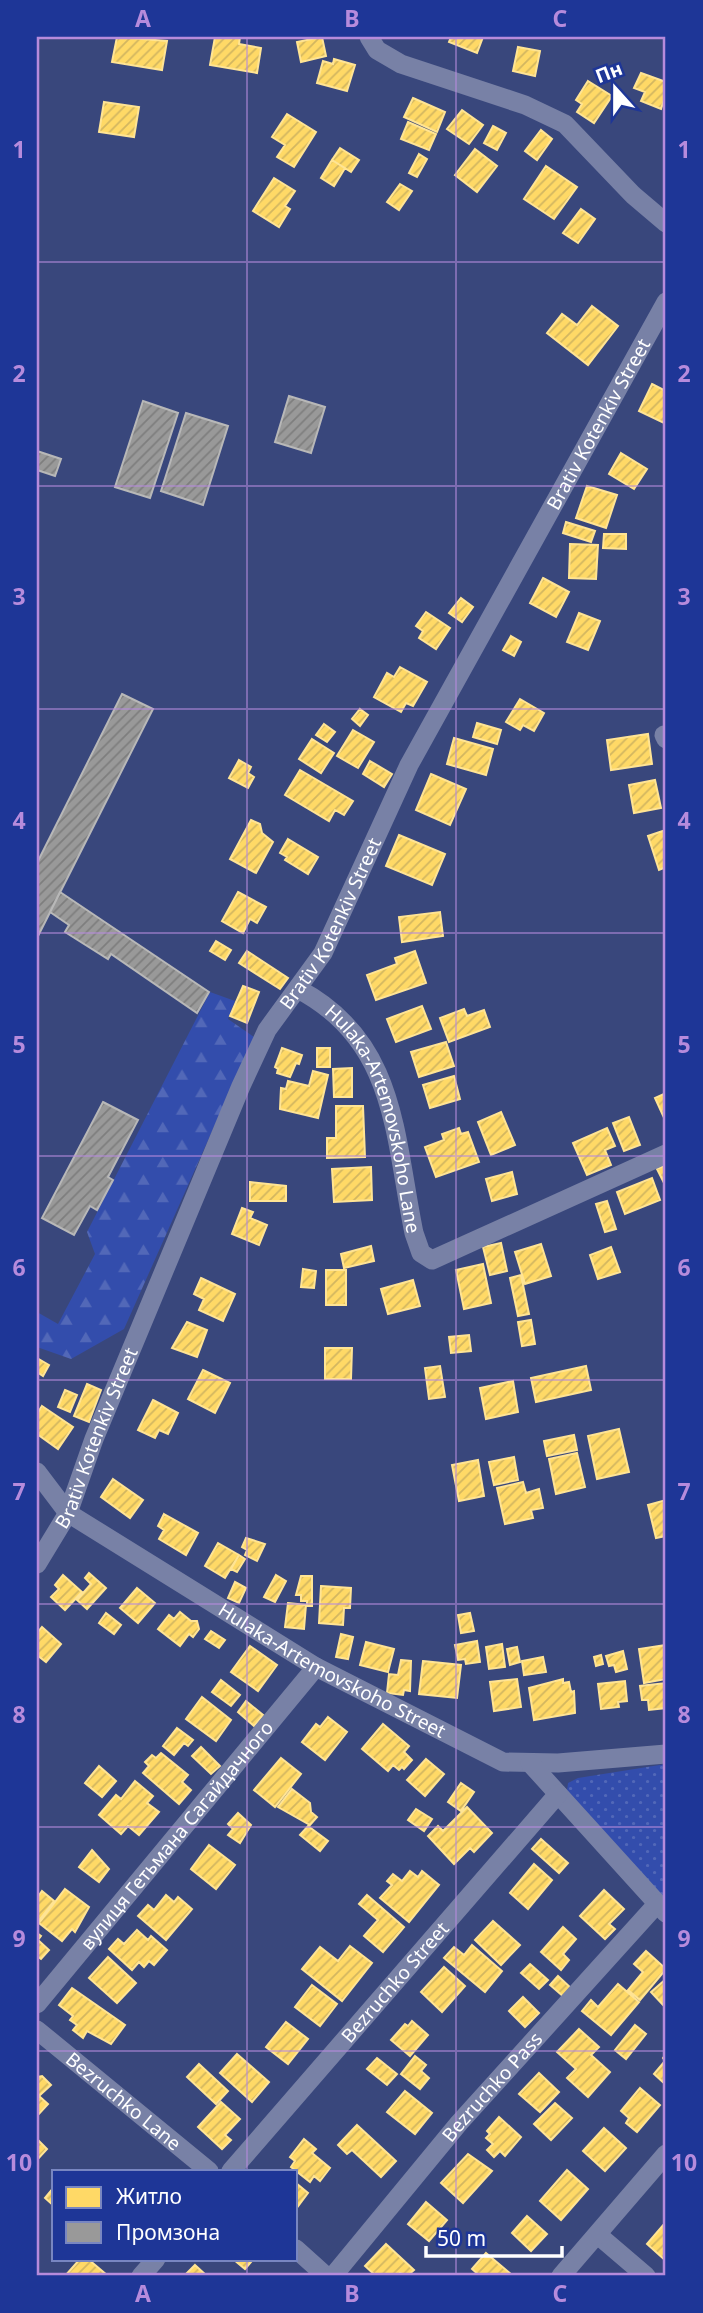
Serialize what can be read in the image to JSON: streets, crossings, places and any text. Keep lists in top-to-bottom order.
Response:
{
  "streets": {
    "street": [
      "Brativ Kotenkiv Street",
      "Hulaka-Artemovskoho Lane",
      "Hulaka-Artemovskoho Street",
      "вулиця Гетьмана Сагайдачного",
      "Bezruchko Street",
      "Bezruchko Pass",
      "Bezruchko Lane"
    ]
  },
  "crossings": [
    ["Brativ Kotenkiv Street", "Hulaka-Artemovskoho Lane"],
    ["Brativ Kotenkiv Street", "Hulaka-Artemovskoho Street"],
    ["Hulaka-Artemovskoho Street", "вулиця Гетьмана Сагайдачного"]
  ],
  "legend": ["Житло", "Промзона"],
  "scale_bar": "50 m",
  "north": "top",
  "grid": {
    "columns": ["A", "B", "C"],
    "rows": [
      "1",
      "2",
      "3",
      "4",
      "5",
      "6",
      "7",
      "8",
      "9",
      "10"
    ]
  }
}
